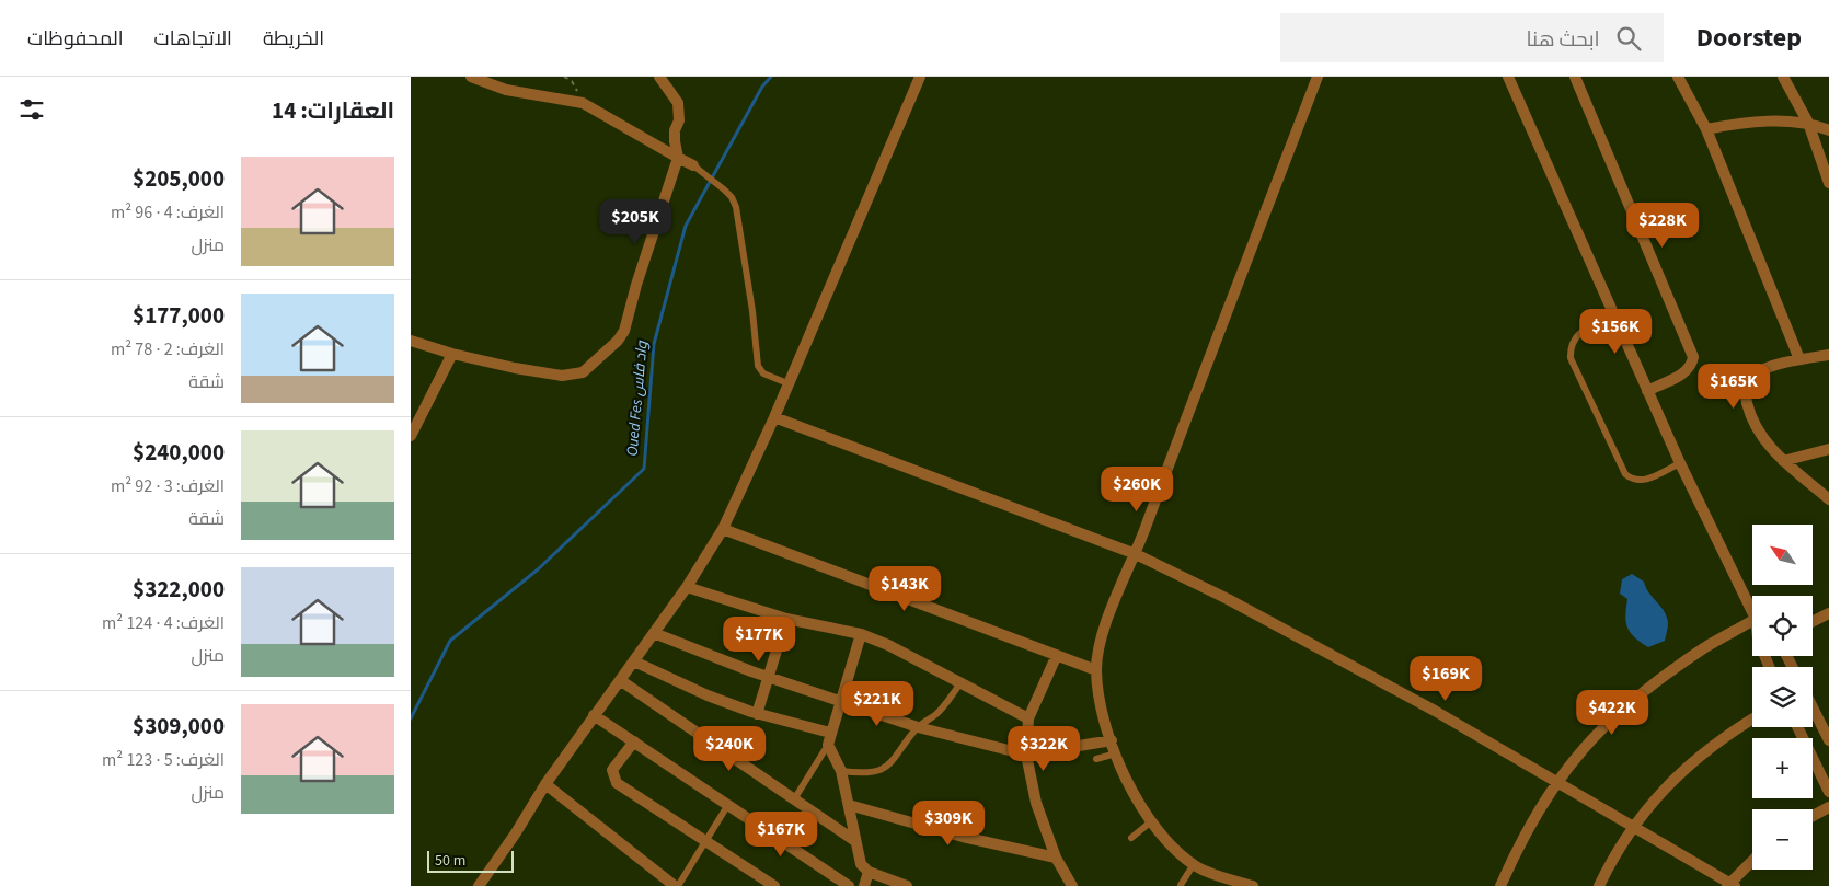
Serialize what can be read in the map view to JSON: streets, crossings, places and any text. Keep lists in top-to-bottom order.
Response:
{
  "water": ["Oued Fes واد فاس"],
  "scale_bar": "50 m",
  "north": "top left",
  "page": {
    "header": "Doorstep",
    "search": "ابحث هنا",
    "nav": ["الخريطة", "الاتجاهات", "المحفوظات"],
    "heading": "العقارات: 14",
    "list": [
      {
        "name": "$205,000",
        "note": "الغرف: 4 · 96 m² · منزل"
      },
      {
        "name": "$177,000",
        "note": "الغرف: 2 · 78 m² · شقة"
      },
      {
        "name": "$240,000",
        "note": "الغرف: 3 · 92 m² · شقة"
      },
      {
        "name": "$322,000",
        "note": "الغرف: 4 · 124 m² · منزل"
      },
      {
        "name": "$309,000",
        "note": "الغرف: 5 · 123 m² · منزل"
      }
    ],
    "price": [
      "$205K",
      "$228K",
      "$156K",
      "$165K",
      "$260K",
      "$143K",
      "$177K",
      "$169K",
      "$221K",
      "$422K",
      "$240K",
      "$322K",
      "$309K",
      "$167K"
    ],
    "map_buttons": ["+", "−"],
    "scale": "50 m"
  }
}
